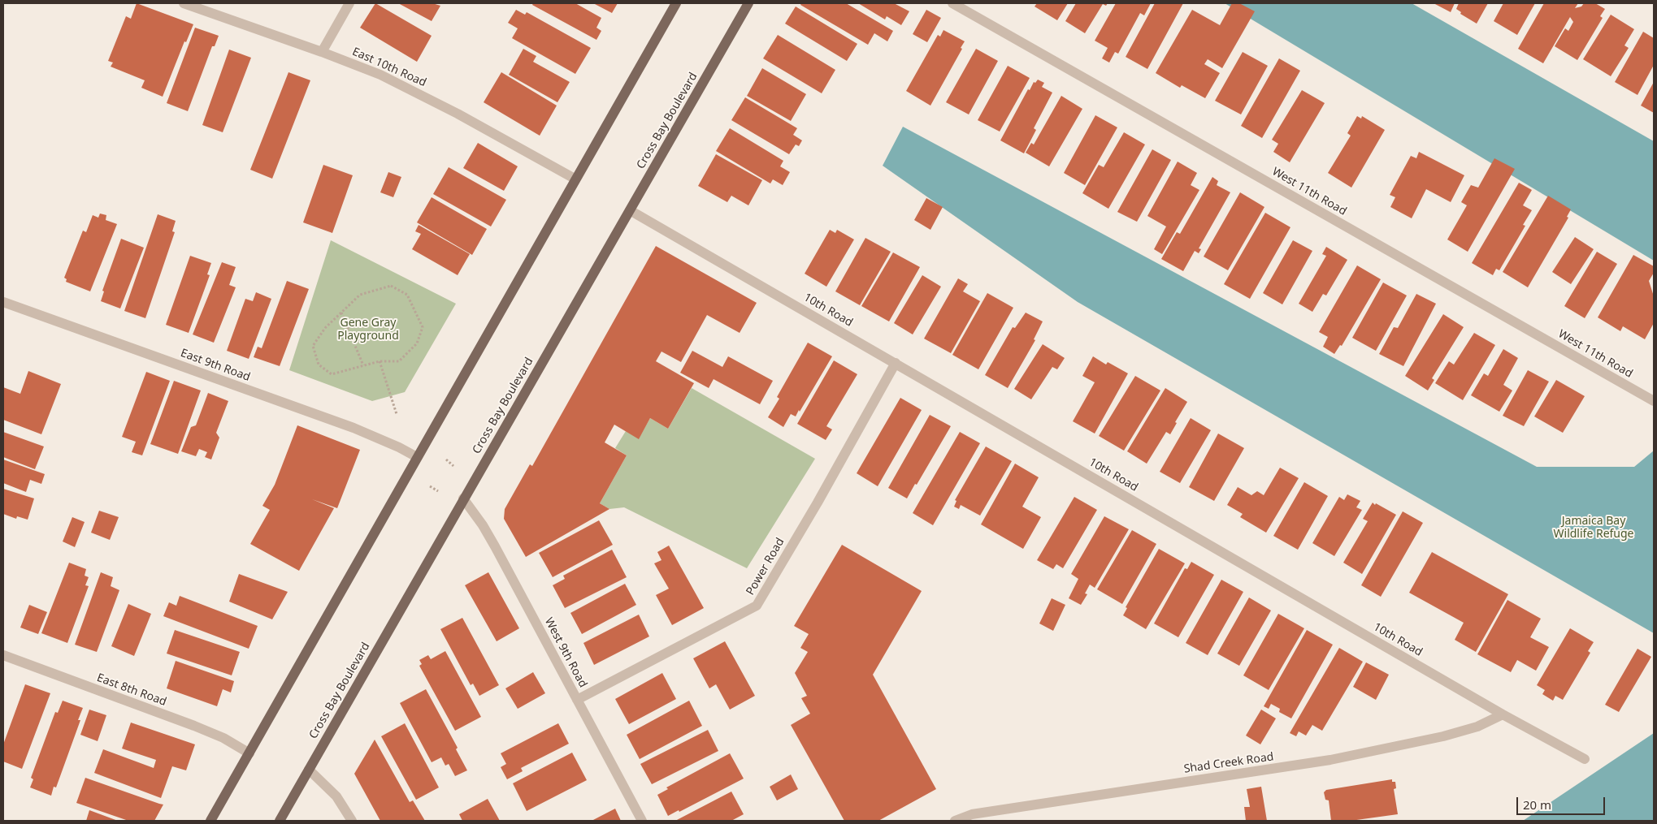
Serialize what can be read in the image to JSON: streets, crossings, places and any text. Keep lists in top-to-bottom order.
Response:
{
  "streets": {
    "main road": ["Cross Bay Boulevard"],
    "street": [
      "East 10th Road",
      "West 11th Road",
      "10th Road",
      "East 9th Road",
      "Power Road",
      "West 9th Road",
      "East 8th Road",
      "Shad Creek Road"
    ]
  },
  "crossings": [
    ["Cross Bay Boulevard", "10th Road"],
    ["Cross Bay Boulevard", "West 9th Road"],
    ["10th Road", "Power Road"],
    ["10th Road", "Shad Creek Road"],
    ["Power Road", "West 9th Road"]
  ],
  "parks": ["Gene Gray Playground", "Jamaica Bay Wildlife Refuge"],
  "scale_bar": "20 m"
}
